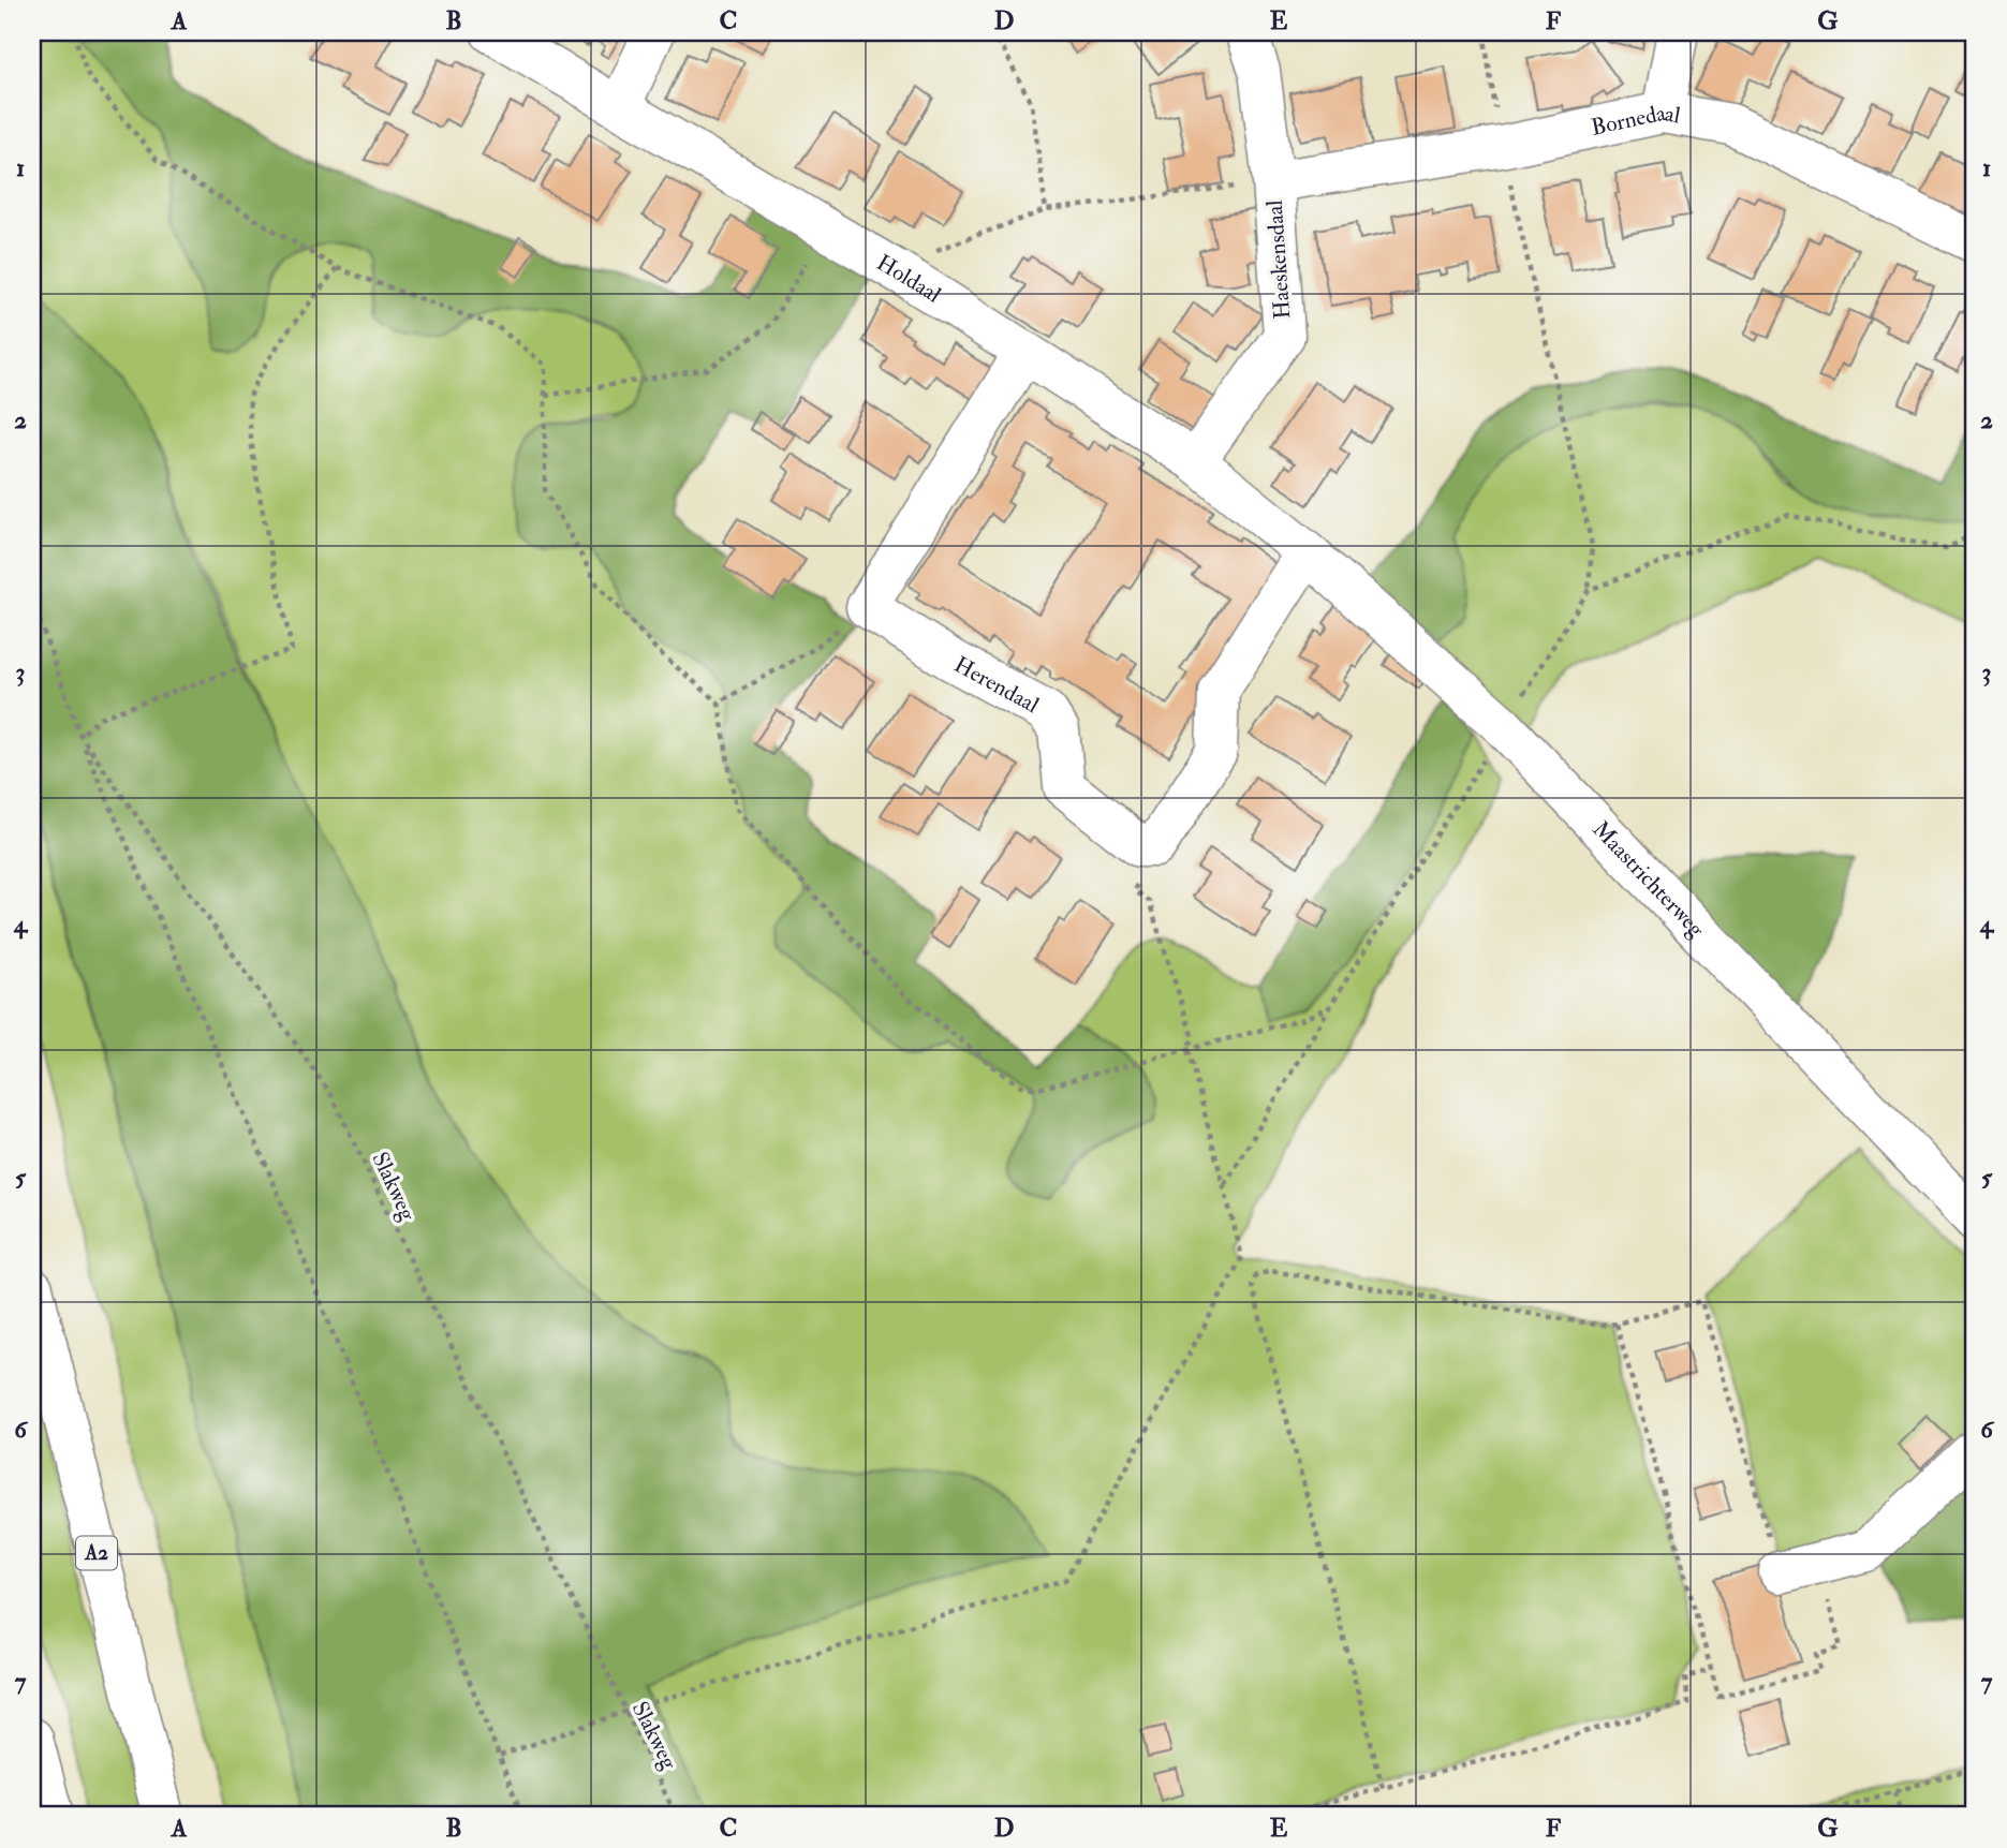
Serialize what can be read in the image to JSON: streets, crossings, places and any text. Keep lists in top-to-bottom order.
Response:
{
  "streets": {
    "main road": [
      "Bornedaal",
      "Haeskensdaal",
      "Holdaal",
      "Herendaal",
      "Maastrichterweg",
      "A2"
    ],
    "path": ["Slakweg"]
  },
  "crossings": [
    ["Bornedaal", "Haeskensdaal"],
    ["Haeskensdaal", "Holdaal"],
    ["Holdaal", "Maastrichterweg"]
  ],
  "grid": {
    "columns": [
      "A",
      "B",
      "C",
      "D",
      "E",
      "F",
      "G"
    ],
    "rows": [
      "1",
      "2",
      "3",
      "4",
      "5",
      "6",
      "7"
    ]
  }
}
